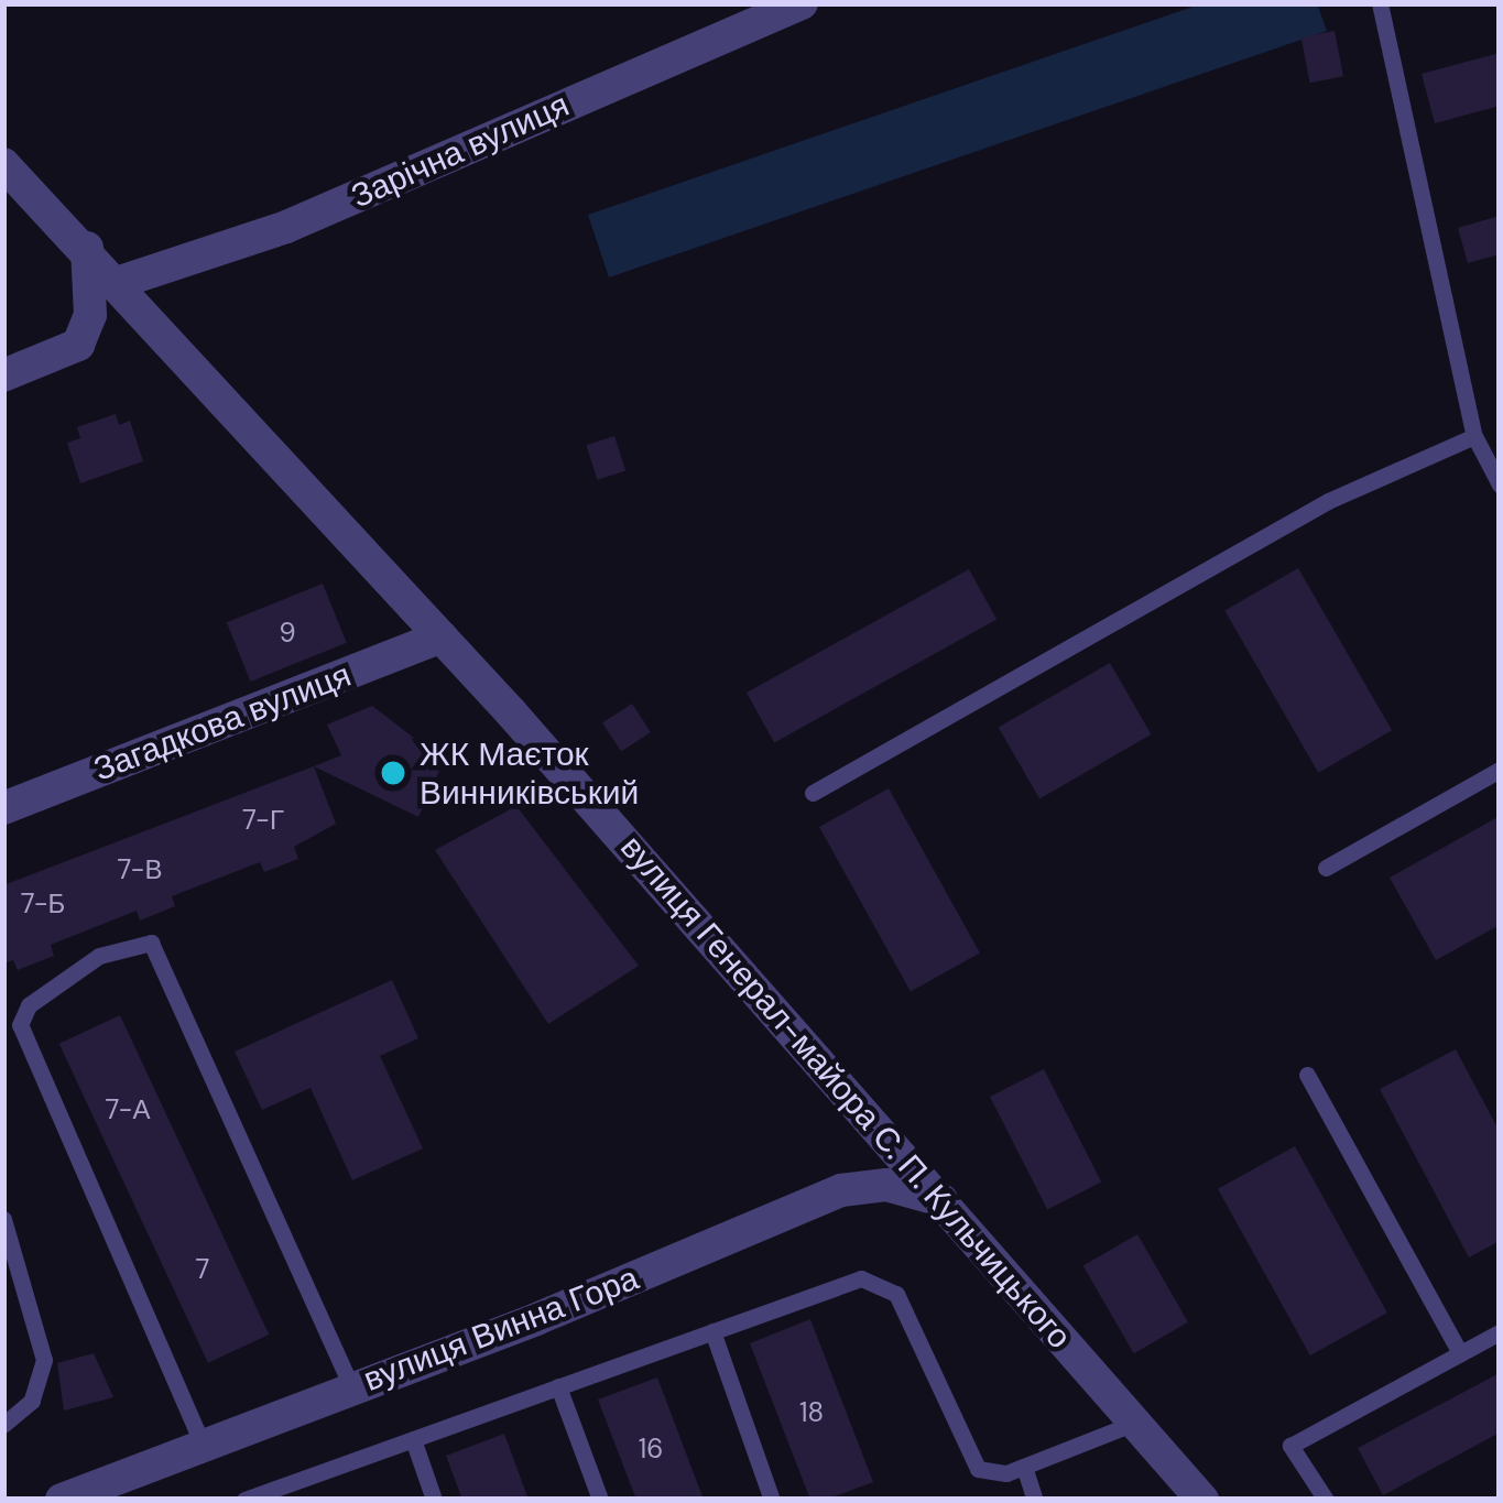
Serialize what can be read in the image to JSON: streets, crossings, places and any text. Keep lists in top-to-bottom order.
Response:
{
  "streets": {
    "street": [
      "Зарічна вулиця",
      "Загадкова вулиця",
      "вулиця Генерал-майора С. П. Кульчицького",
      "вулиця Винна Гора"
    ]
  },
  "crossings": [
    ["Зарічна вулиця", "вулиця Генерал-майора С. П. Кульчицького"],
    ["Загадкова вулиця", "вулиця Генерал-майора С. П. Кульчицького"],
    ["вулиця Генерал-майора С. П. Кульчицького", "вулиця Винна Гора"]
  ],
  "places": ["ЖК Маєток Винниківський"],
  "house_numbers": [
    "9",
    "7-Г",
    "7-В",
    "7-Б",
    "7-А",
    "7",
    "18",
    "16"
  ]
}
